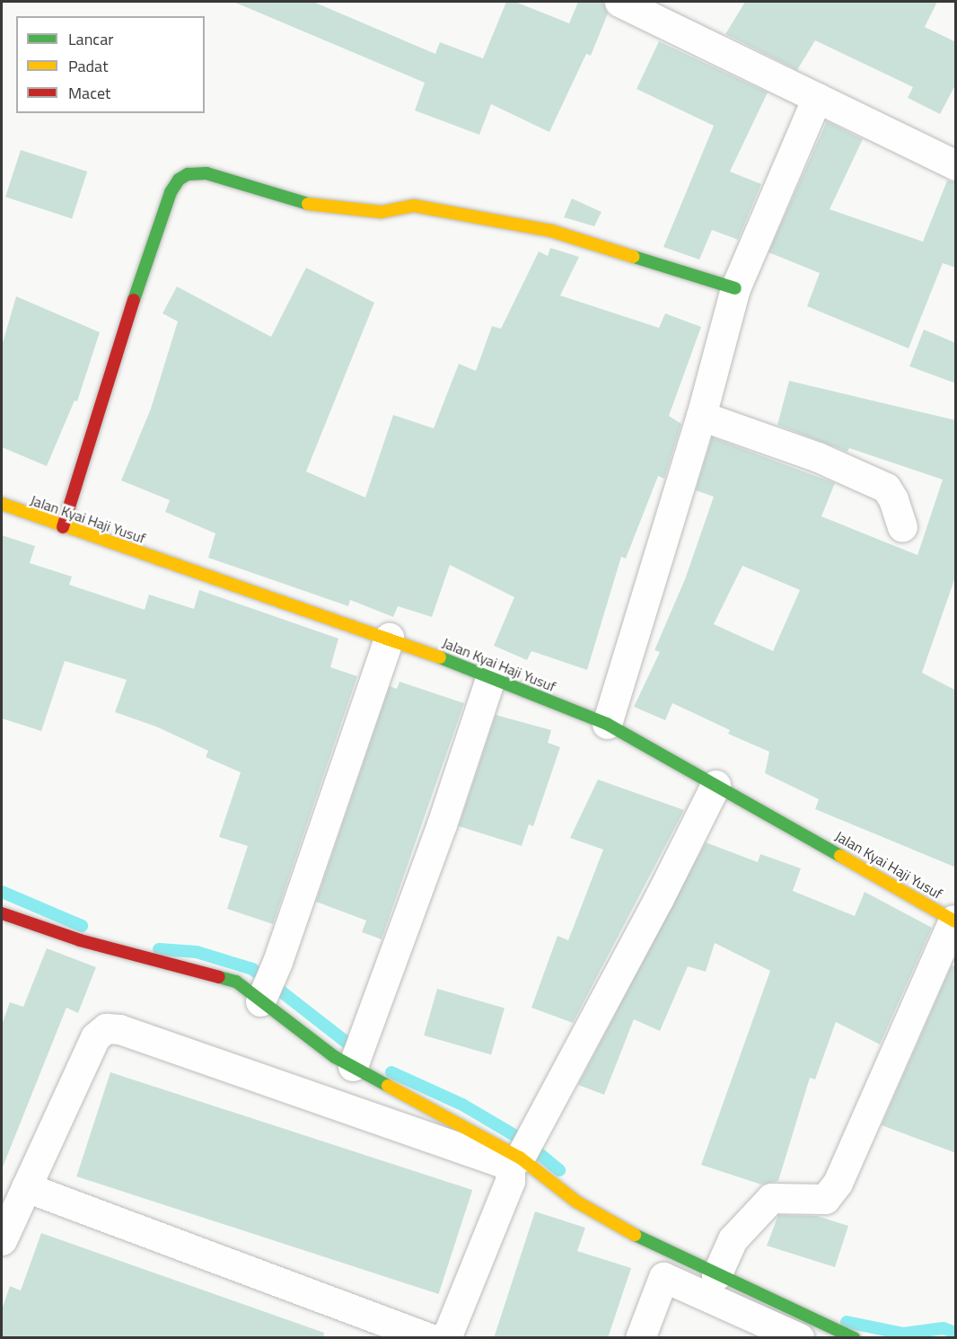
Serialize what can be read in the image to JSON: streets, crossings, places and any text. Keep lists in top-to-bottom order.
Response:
{
  "streets": {
    "street": ["Jalan Kyai Haji Yusuf"]
  },
  "legend": ["Lancar", "Padat", "Macet"]
}
